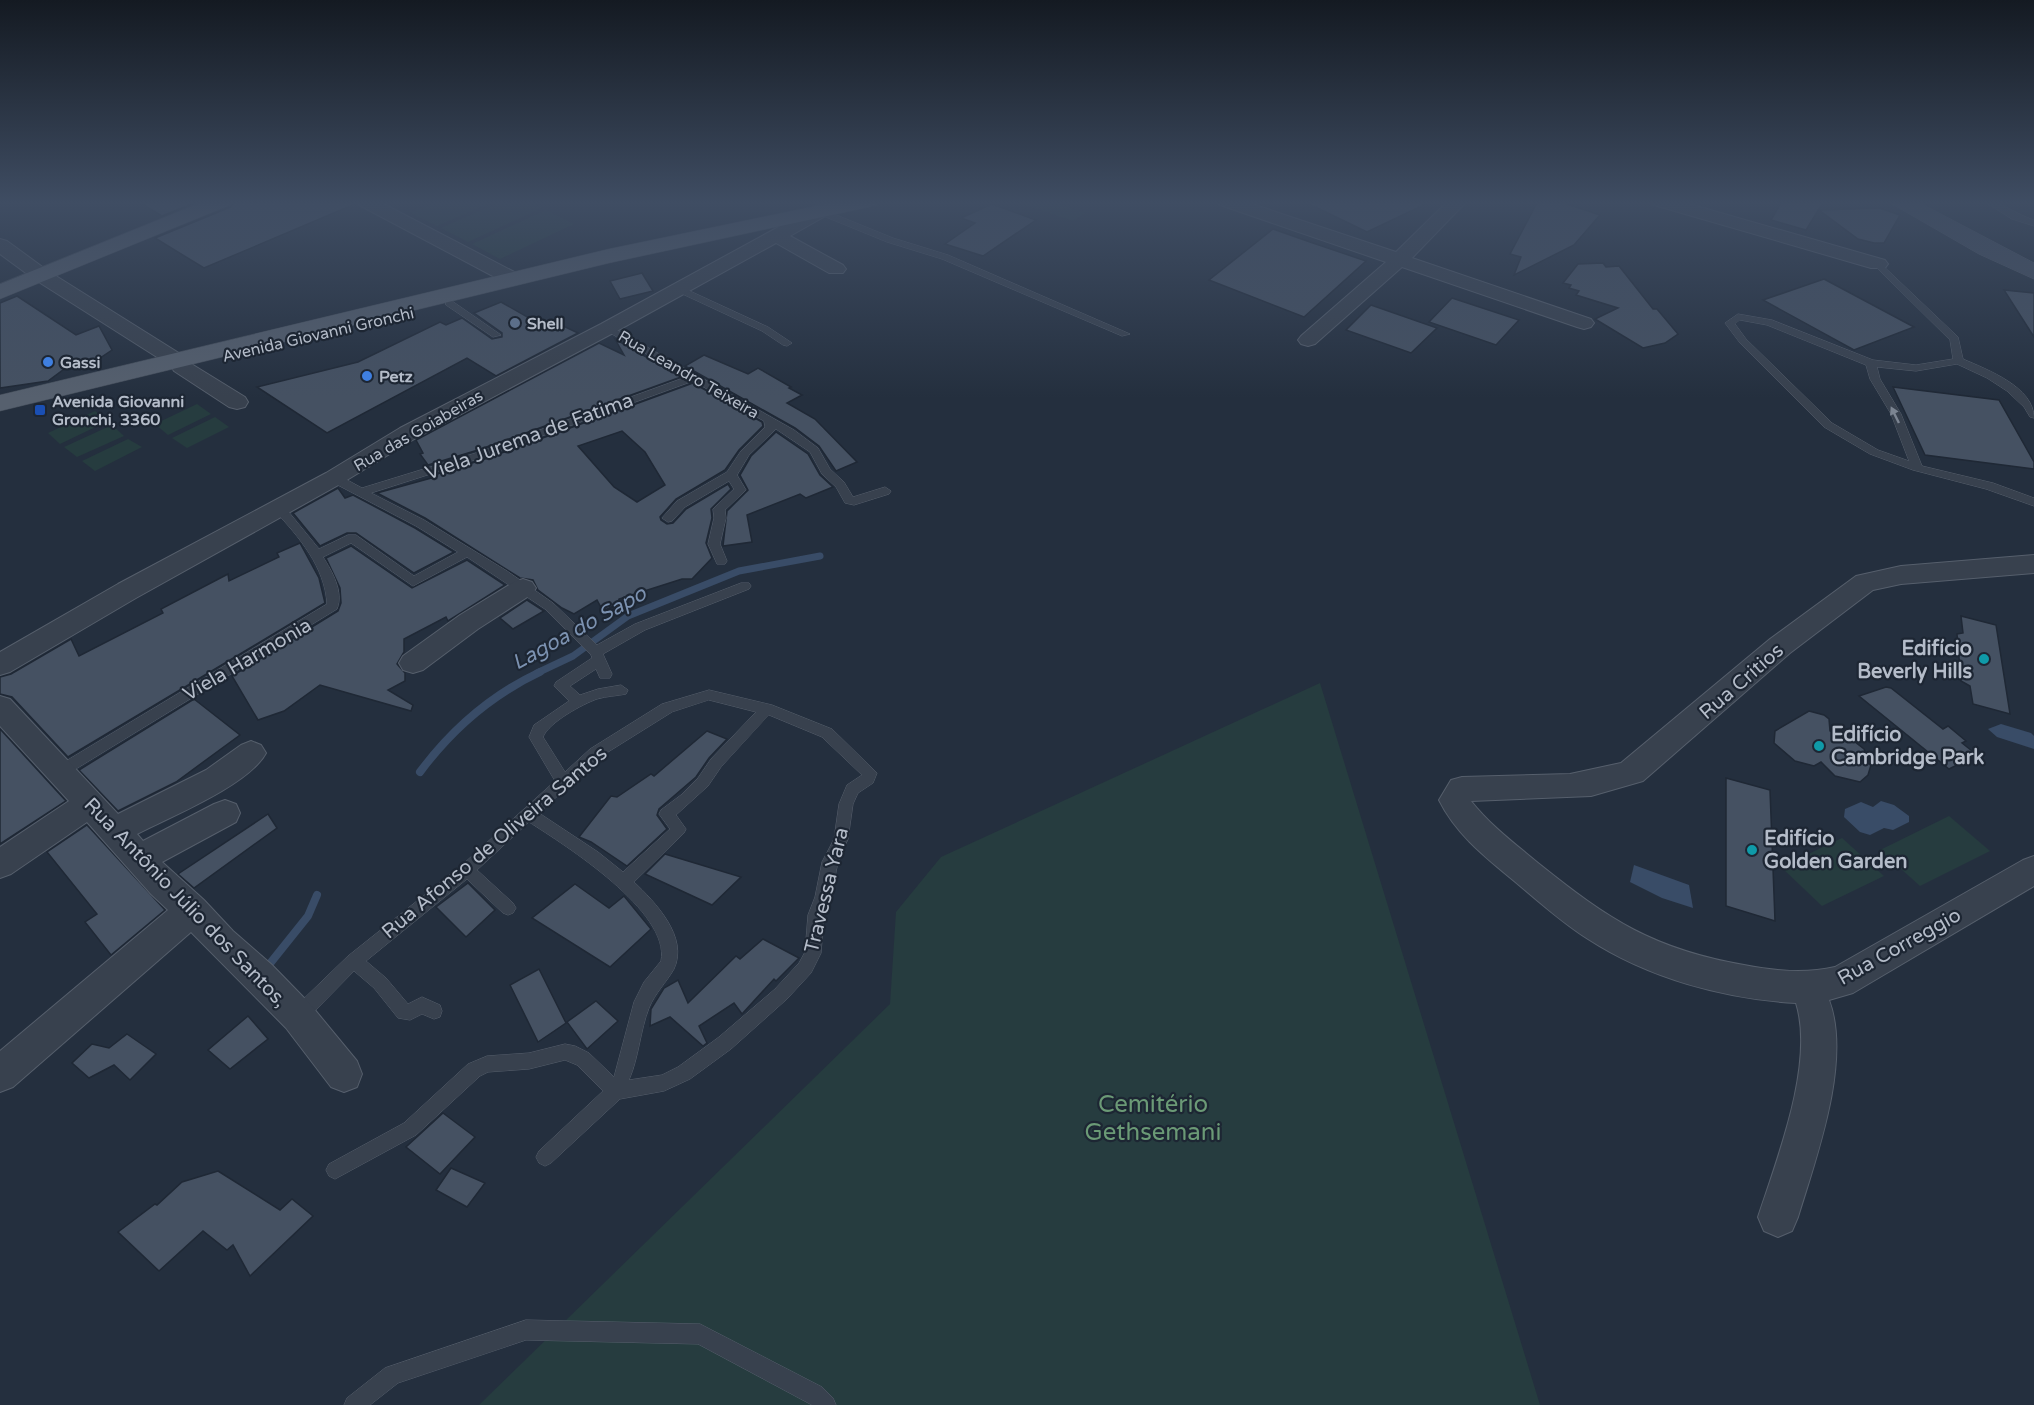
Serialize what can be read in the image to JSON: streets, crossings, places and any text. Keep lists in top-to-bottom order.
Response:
{
  "streets": {
    "main road": ["Avenida Giovanni Gronchi"],
    "street": [
      "Rua das Goiabeiras",
      "Rua Critios",
      "Rua Antônio Júlio dos Santos,",
      "Rua Correggio"
    ],
    "lane": [
      "Rua Leandro Teixeira",
      "Viela Jurema de Fatima",
      "Viela Harmonia",
      "Rua Afonso de Oliveira Santos",
      "Travessa Yara"
    ]
  },
  "crossings": [
    ["Rua Leandro Teixeira", "Rua das Goiabeiras"],
    ["Rua Leandro Teixeira", "Viela Jurema de Fatima"],
    ["Rua das Goiabeiras", "Viela Harmonia"],
    ["Viela Harmonia", "Rua Antônio Júlio dos Santos,"],
    ["Rua Critios", "Rua Correggio"],
    ["Rua Afonso de Oliveira Santos", "Travessa Yara"],
    ["Rua Afonso de Oliveira Santos", "Rua Antônio Júlio dos Santos,"]
  ],
  "water": ["Lagoa do Sapo"],
  "parks": ["Cemitério Gethsemani"],
  "places": {
    "other": [
      "Shell",
      "Gassi",
      "Petz",
      "Edifício Beverly Hills",
      "Edifício Cambridge Park",
      "Edifício Golden Garden"
    ],
    "transit": ["Avenida Giovanni Gronchi, 3360"]
  }
}
